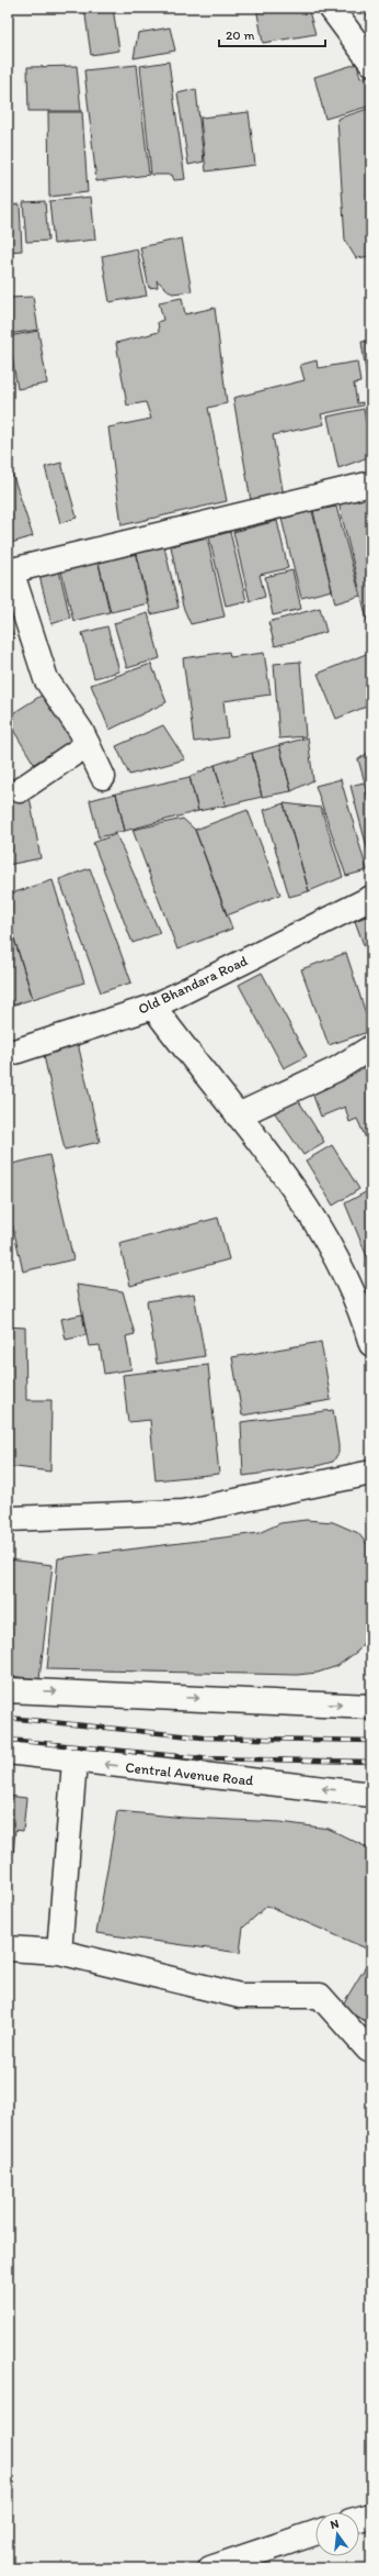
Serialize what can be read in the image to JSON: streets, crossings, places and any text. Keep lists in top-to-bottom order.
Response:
{
  "streets": {
    "main road": ["Old Bhandara Road", "Central Avenue Road"]
  },
  "scale_bar": "20 m",
  "north": "top"
}
